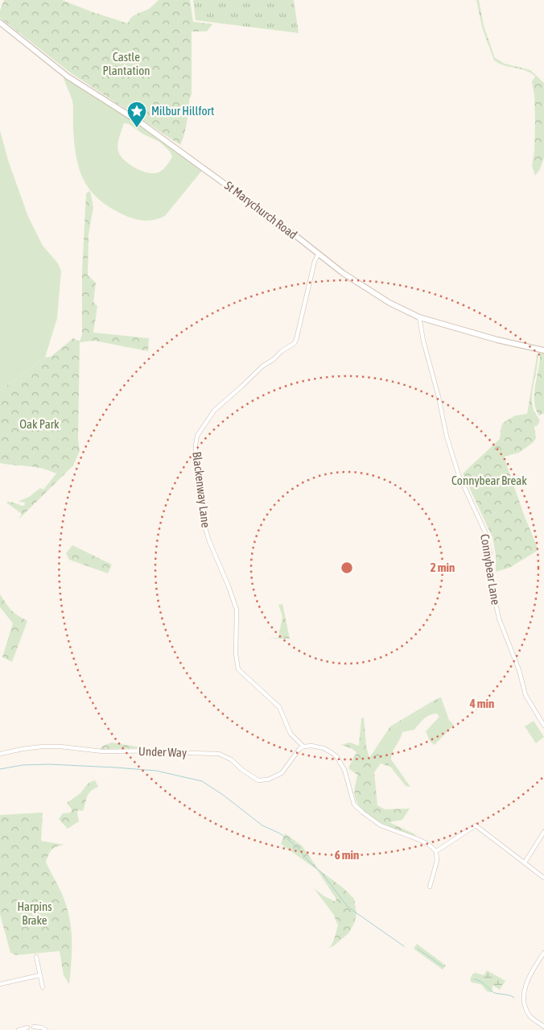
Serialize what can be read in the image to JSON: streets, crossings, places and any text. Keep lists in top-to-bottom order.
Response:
{
  "streets": {
    "street": [
      "St Marychurch Road",
      "Blackenway Lane",
      "Connybear Lane",
      "Under Way"
    ]
  },
  "crossings": [
    ["St Marychurch Road", "Blackenway Lane"],
    ["St Marychurch Road", "Connybear Lane"],
    ["Blackenway Lane", "Under Way"]
  ],
  "parks": [
    "Castle Plantation",
    "Oak Park",
    "Connybear Break",
    "Harpins Brake"
  ],
  "places": {
    "place": ["Milbur Hillfort"]
  },
  "rings": ["2 min", "4 min", "6 min"]
}
